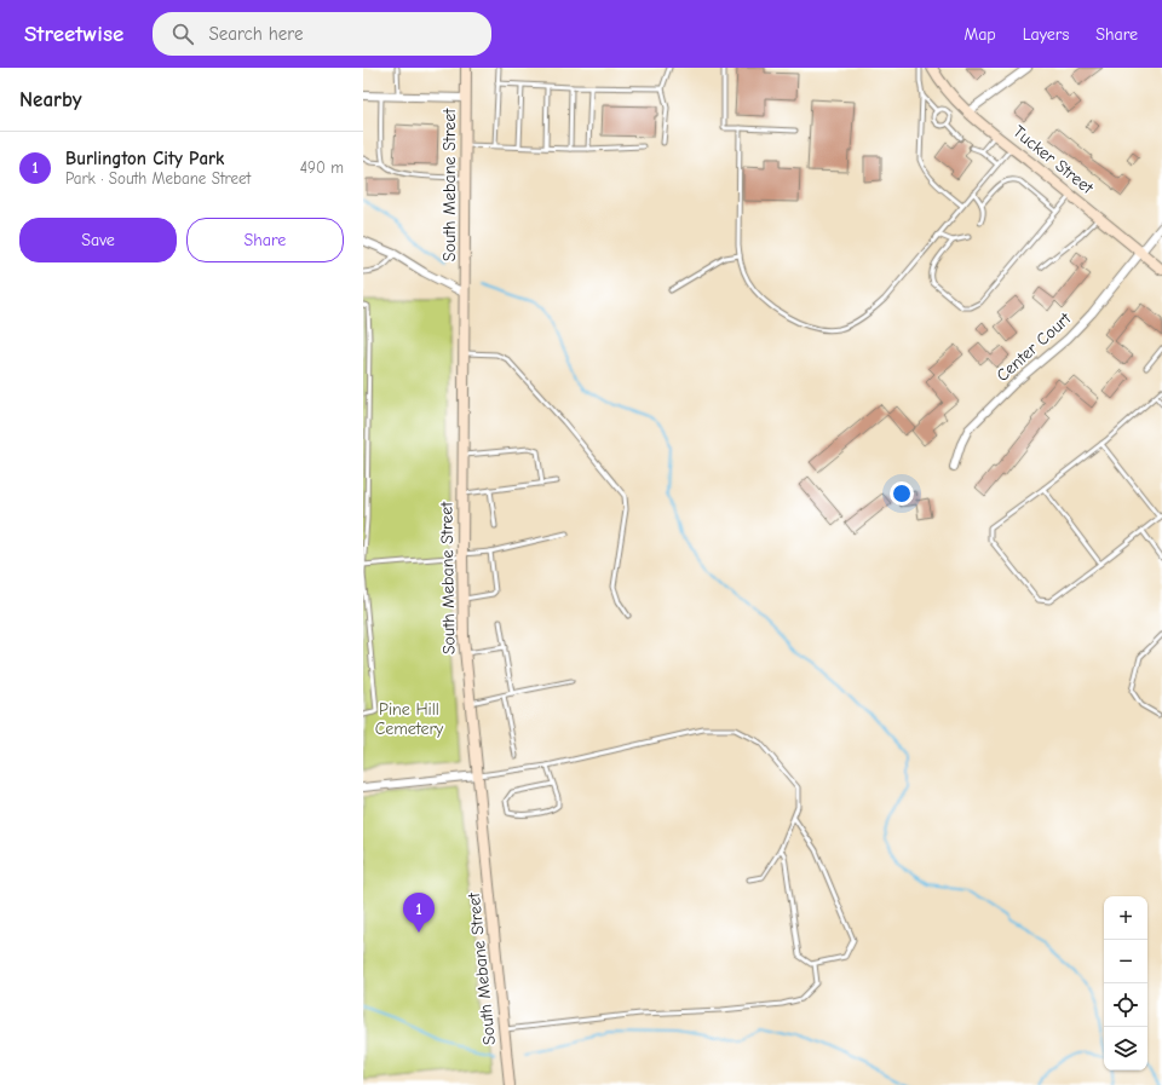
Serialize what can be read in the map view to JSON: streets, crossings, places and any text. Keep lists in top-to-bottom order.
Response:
{
  "streets": {
    "street": ["Tucker Street", "South Mebane Street", "Center Court"]
  },
  "crossings": [
    ["Tucker Street", "Center Court"]
  ],
  "parks": ["Pine Hill Cemetery"],
  "page": {
    "header": "Streetwise",
    "search": "Search here",
    "nav": ["Map", "Layers", "Share"],
    "heading": "Nearby",
    "list": [
      {
        "mark": "1",
        "name": "Burlington City Park",
        "note": "Park · South Mebane Street",
        "value": "490 m"
      }
    ],
    "buttons": ["Save", "Share"],
    "pins": "1",
    "map_buttons": ["+", "−"]
  }
}
